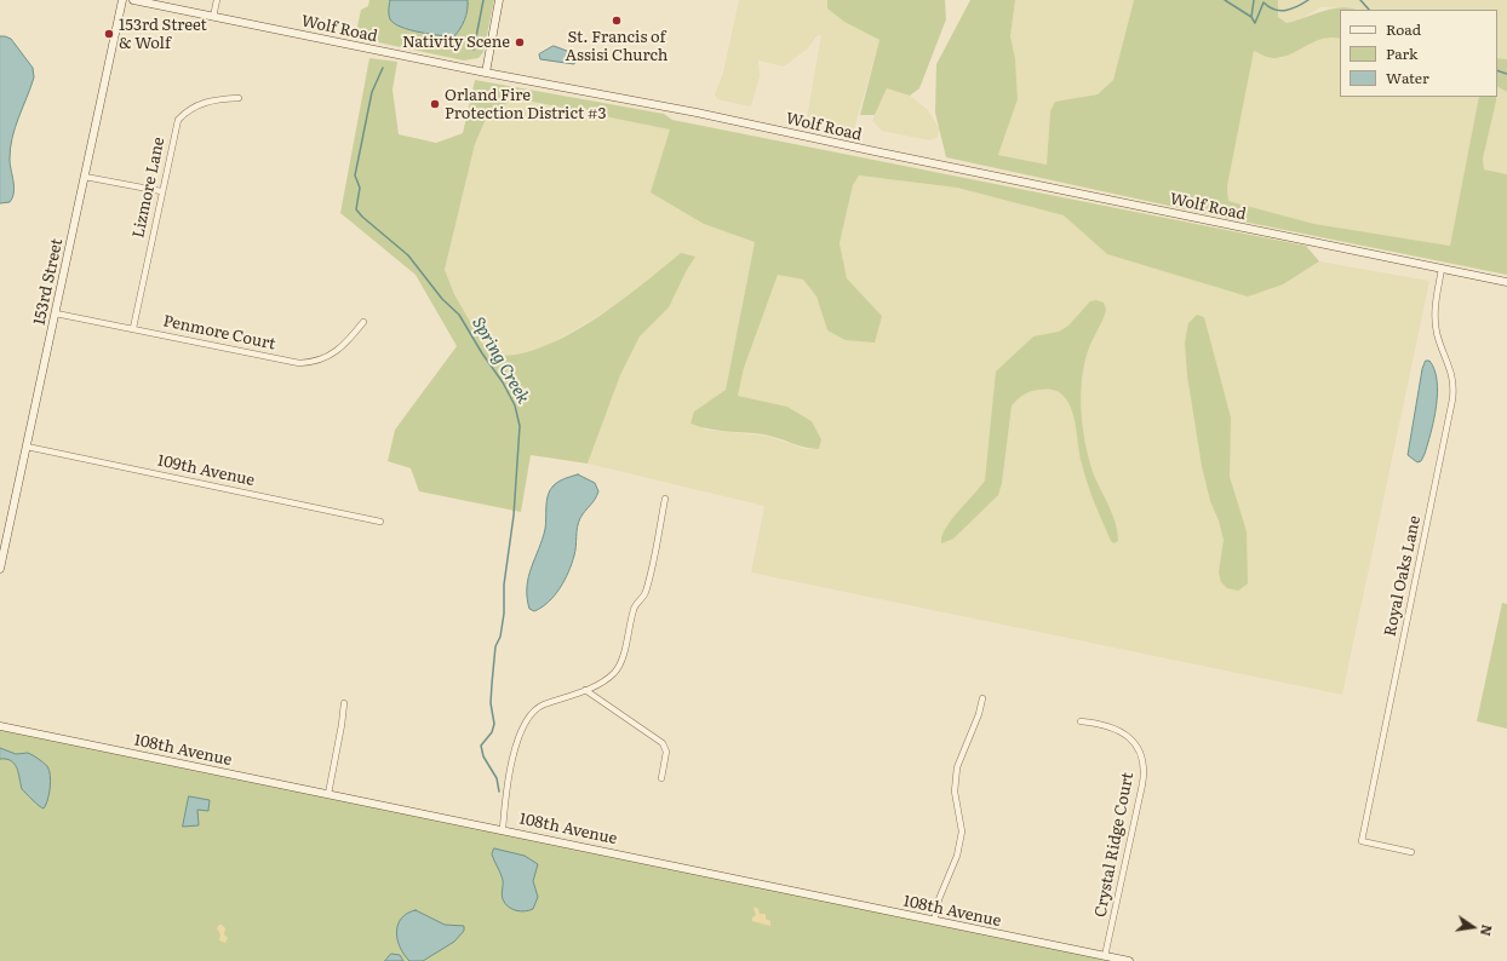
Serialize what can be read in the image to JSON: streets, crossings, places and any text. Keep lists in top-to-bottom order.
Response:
{
  "streets": {
    "street": [
      "Wolf Road",
      "Lizmore Lane",
      "153rd Street",
      "Penmore Court",
      "109th Avenue",
      "Royal Oaks Lane",
      "108th Avenue",
      "Crystal Ridge Court"
    ]
  },
  "crossings": [
    ["Wolf Road", "Royal Oaks Lane"],
    ["Lizmore Lane", "Penmore Court"],
    ["153rd Street", "Penmore Court"],
    ["153rd Street", "109th Avenue"],
    ["108th Avenue", "Crystal Ridge Court"]
  ],
  "water": ["Spring Creek"],
  "places": [
    "St. Francis of Assisi Church",
    "153rd Street & Wolf",
    "Nativity Scene",
    "Orland Fire Protection District #3"
  ],
  "legend": ["Road", "Park", "Water"],
  "north": "right"
}
